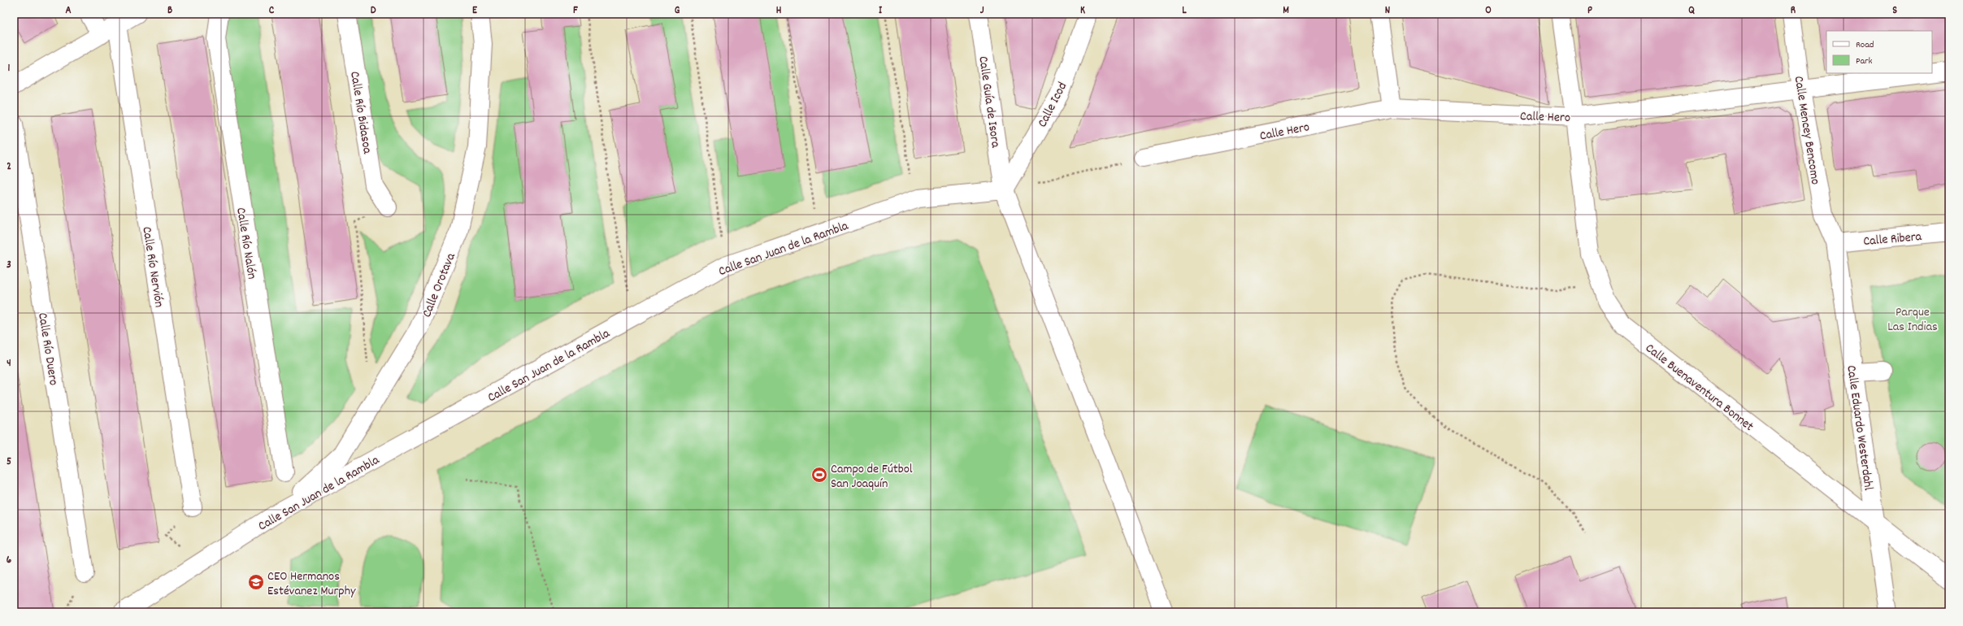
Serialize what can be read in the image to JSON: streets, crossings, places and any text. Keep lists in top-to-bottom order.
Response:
{
  "streets": {
    "street": [
      "Calle Guía de Isora",
      "Calle Icod",
      "Calle Río Bidasoa",
      "Calle Hero",
      "Calle Mencey Bencomo",
      "Calle Ribera",
      "Calle Río Nalón",
      "Calle San Juan de la Rambla",
      "Calle Río Nervión",
      "Calle Orotava",
      "Calle Río Duero",
      "Calle Buenaventura Bonnet",
      "Calle Eduardo Westerdahl"
    ]
  },
  "crossings": [
    ["Calle Guía de Isora", "Calle Icod"],
    ["Calle Guía de Isora", "Calle San Juan de la Rambla"],
    ["Calle Icod", "Calle San Juan de la Rambla"],
    ["Calle Hero", "Calle Mencey Bencomo"],
    ["Calle Hero", "Calle Buenaventura Bonnet"],
    ["Calle Mencey Bencomo", "Calle Ribera"],
    ["Calle Mencey Bencomo", "Calle Eduardo Westerdahl"],
    ["Calle Ribera", "Calle Eduardo Westerdahl"],
    ["Calle San Juan de la Rambla", "Calle Orotava"],
    ["Calle Buenaventura Bonnet", "Calle Eduardo Westerdahl"]
  ],
  "parks": ["Parque Las Indias"],
  "places": {
    "sports": ["Campo de Fútbol San Joaquín"],
    "school or university": ["CEO Hermanos Estévanez Murphy"]
  },
  "legend": ["Road", "Park"],
  "grid": {
    "columns": [
      "A",
      "B",
      "C",
      "D",
      "E",
      "F",
      "G",
      "H",
      "I",
      "J",
      "K",
      "L",
      "M",
      "N",
      "O",
      "P",
      "Q",
      "R",
      "S"
    ],
    "rows": [
      "1",
      "2",
      "3",
      "4",
      "5",
      "6"
    ]
  }
}
